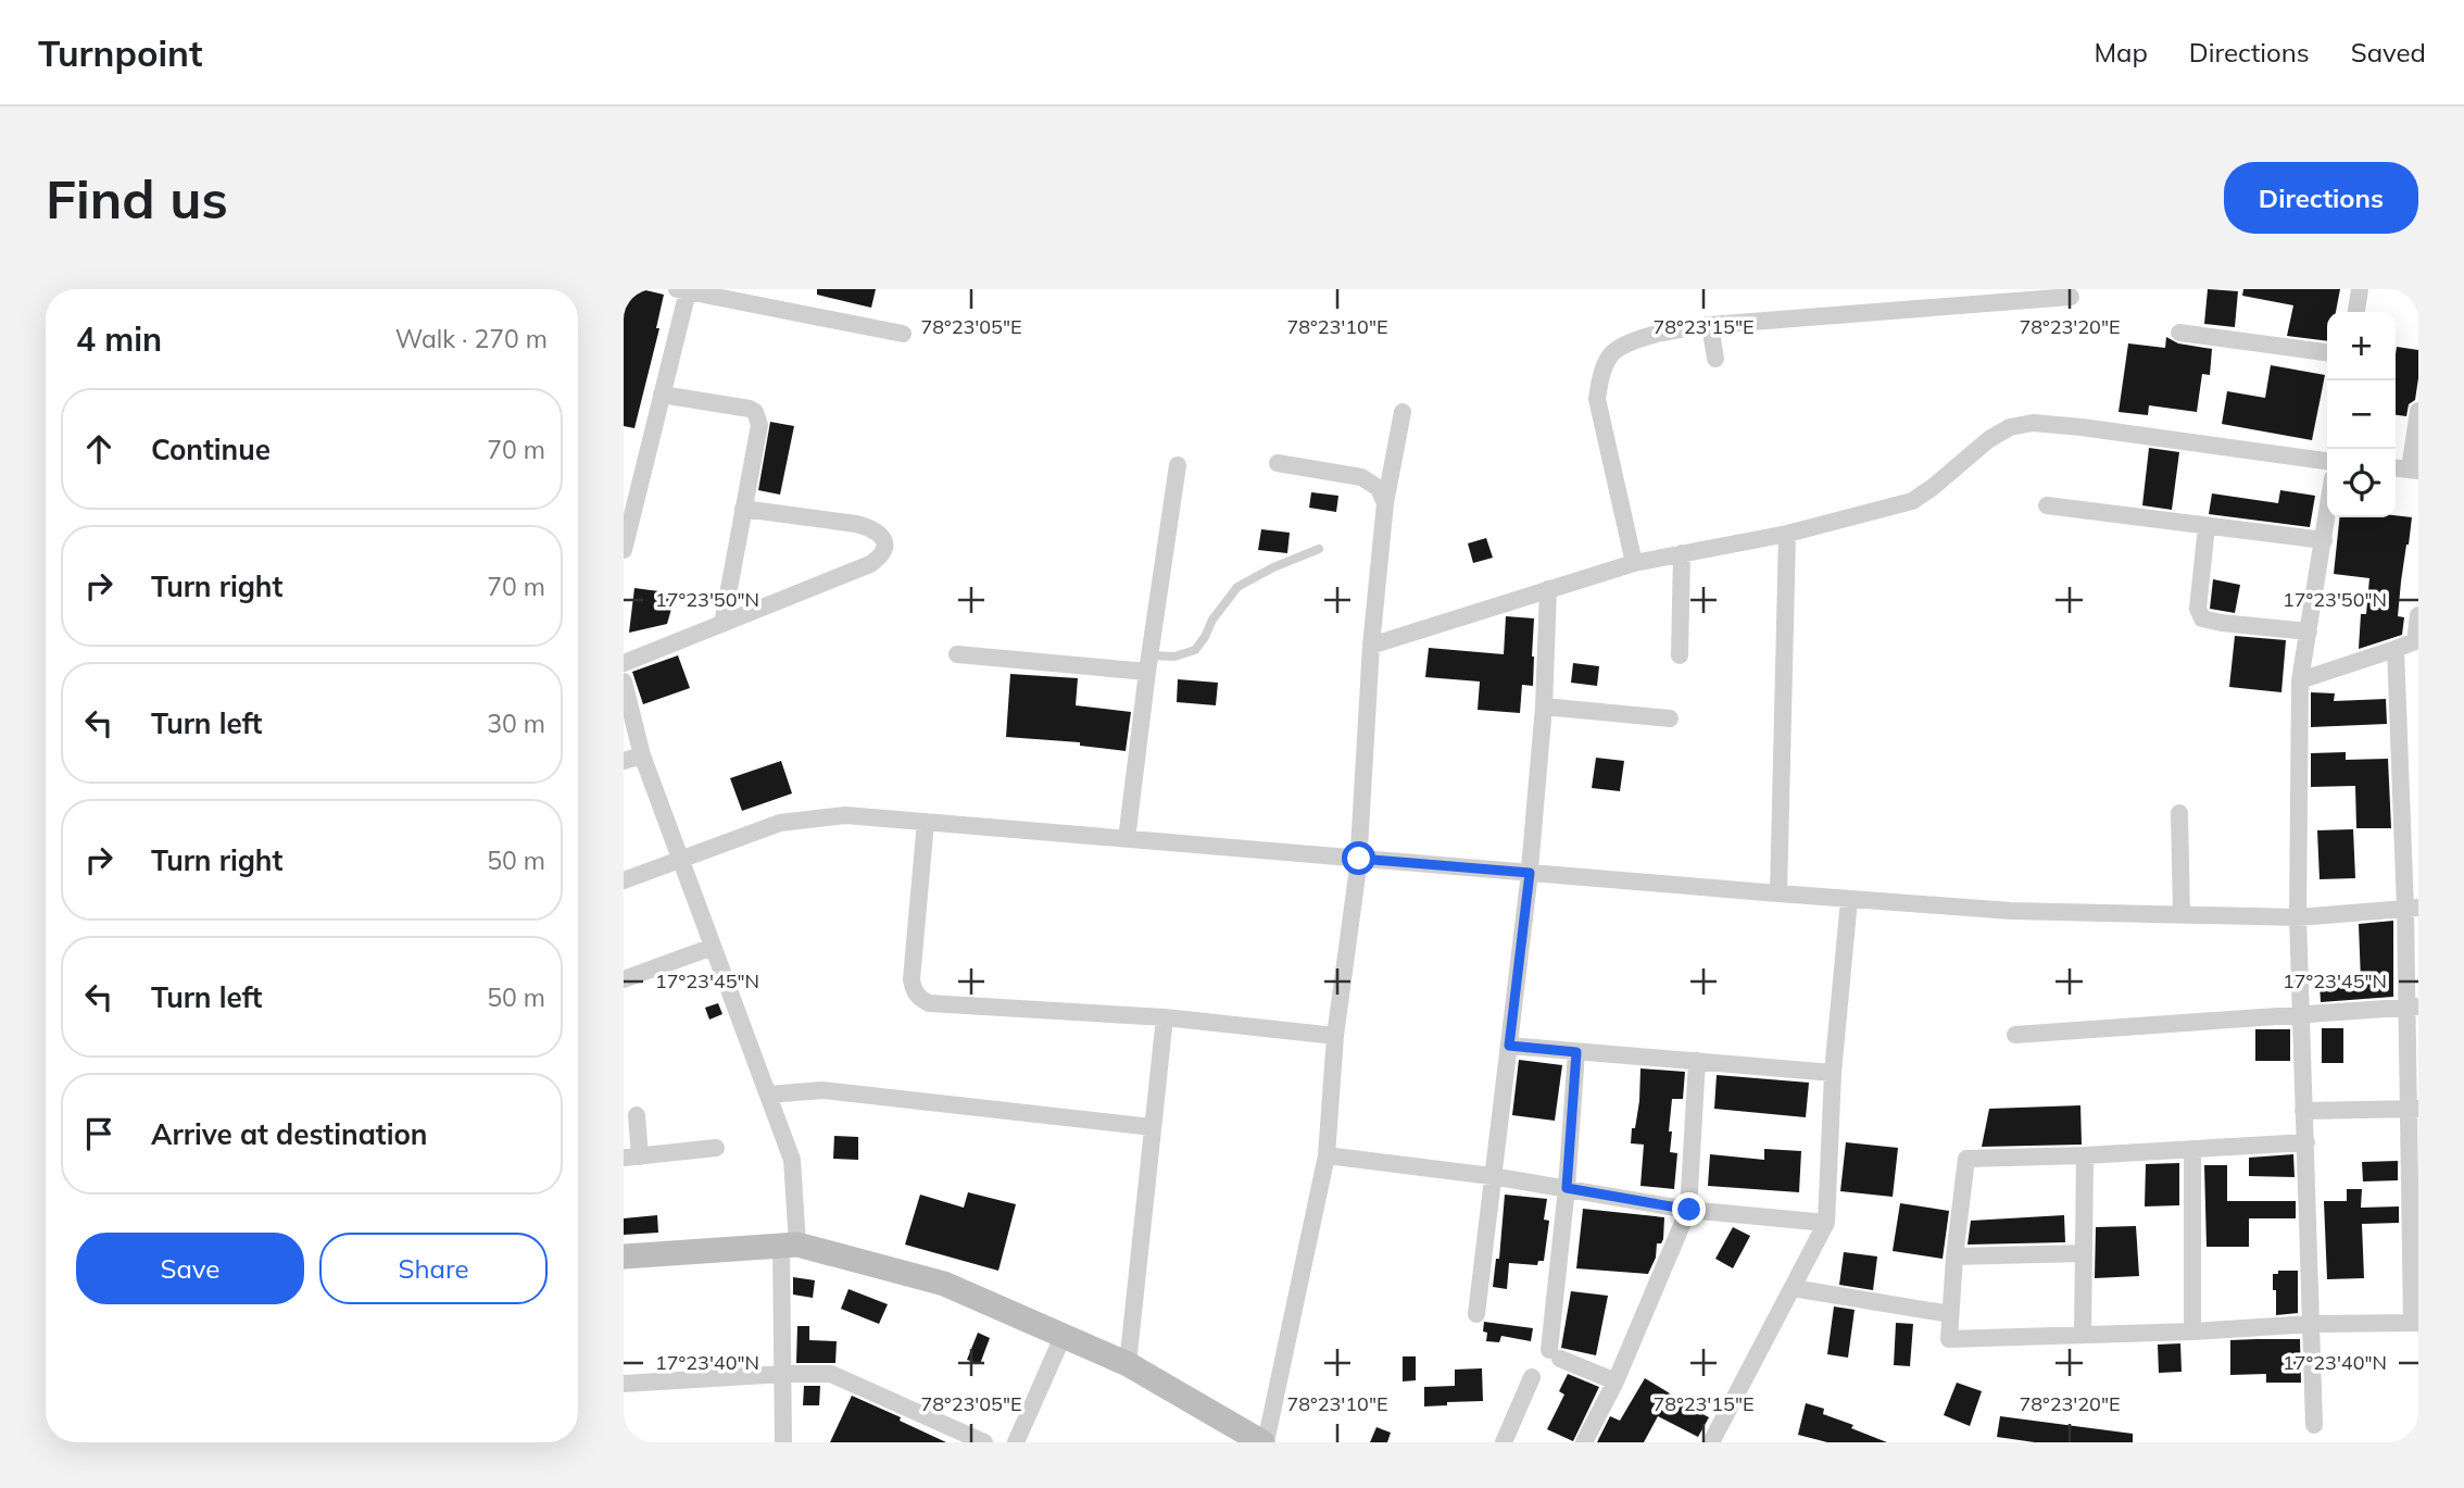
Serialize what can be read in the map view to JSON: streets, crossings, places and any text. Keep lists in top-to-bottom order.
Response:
{
  "page": {
    "header": "Turnpoint",
    "nav": ["Map", "Directions", "Saved"],
    "buttons": [
      "Directions",
      ["Save", "Share"]
    ],
    "title": "Find us",
    "heading": ["4 min", "Walk · 270 m"],
    "map_buttons": ["+", "−"],
    "list": [
      ["Continue", "70 m"],
      ["Turn right", "70 m"],
      ["Turn left", "30 m"],
      ["Turn right", "50 m"],
      ["Turn left", "50 m"],
      "Arrive at destination"
    ]
  },
  "coordinates": [
    "78°23'05\"E",
    "78°23'10\"E",
    "78°23'15\"E",
    "78°23'20\"E",
    "17°23'50\"N",
    "17°23'45\"N",
    "17°23'40\"N"
  ]
}
